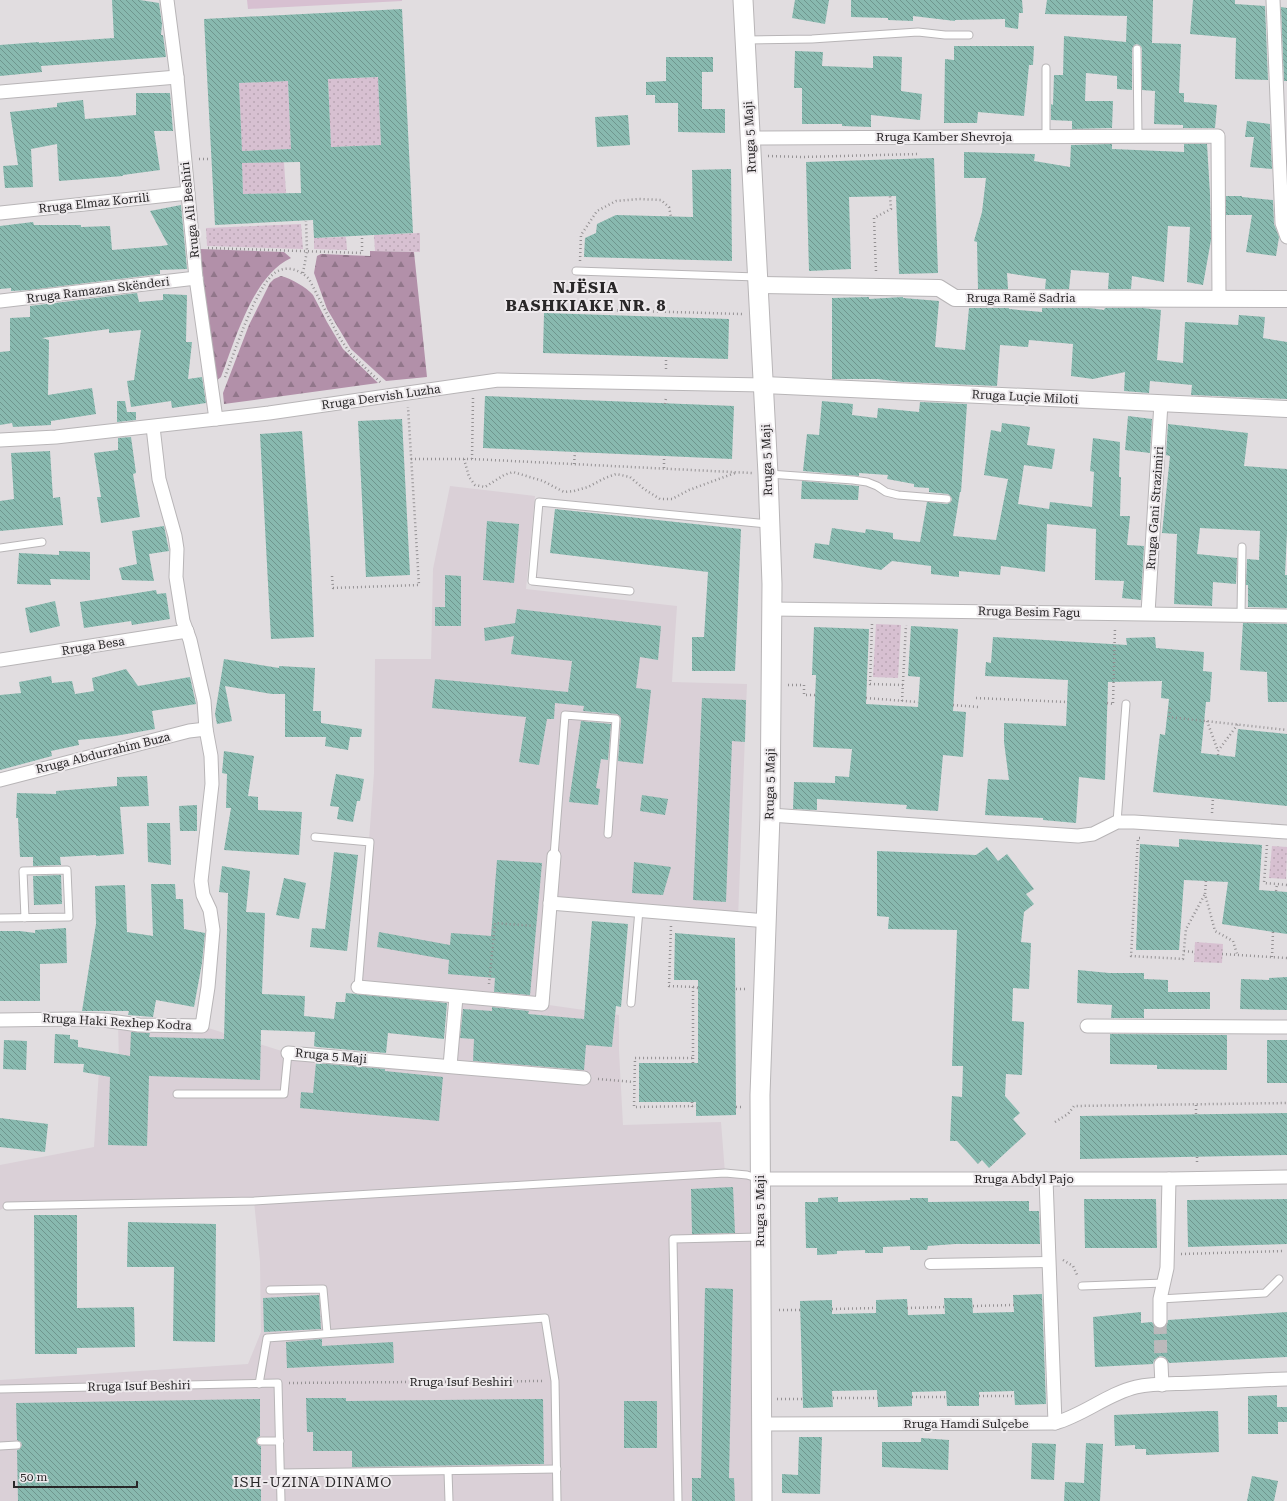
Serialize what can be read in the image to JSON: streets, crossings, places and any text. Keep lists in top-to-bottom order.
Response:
{
  "streets": {
    "main road": ["Rruga 5 Maji"],
    "street": [
      "Rruga Kamber Shevroja",
      "Rruga Elmaz Korrili",
      "Rruga Ali Beshiri",
      "Rruga Ramazan Skënderi",
      "Rruga Ramë Sadria",
      "Rruga Dervish Luzha",
      "Rruga Luçie Miloti",
      "Rruga Gani Strazimiri",
      "Rruga Besim Fagu",
      "Rruga Besa",
      "Rruga Abdurrahim Buza",
      "Rruga Haki Rexhep Kodra",
      "Rruga Abdyl Pajo",
      "Rruga Hamdi Sulçebe"
    ],
    "lane": ["Rruga Isuf Beshiri"]
  },
  "crossings": [
    ["Rruga 5 Maji", "Rruga Kamber Shevroja"],
    ["Rruga 5 Maji", "Rruga Ramë Sadria"],
    ["Rruga 5 Maji", "Rruga Dervish Luzha"],
    ["Rruga 5 Maji", "Rruga Luçie Miloti"],
    ["Rruga 5 Maji", "Rruga Besim Fagu"],
    ["Rruga 5 Maji", "Rruga Abdyl Pajo"],
    ["Rruga 5 Maji", "Rruga Hamdi Sulçebe"],
    ["Rruga Kamber Shevroja", "Rruga Ramë Sadria"],
    ["Rruga Elmaz Korrili", "Rruga Ali Beshiri"],
    ["Rruga Ali Beshiri", "Rruga Ramazan Skënderi"],
    ["Rruga Ali Beshiri", "Rruga Dervish Luzha"],
    ["Rruga Dervish Luzha", "Rruga Luçie Miloti"],
    ["Rruga Dervish Luzha", "Rruga Haki Rexhep Kodra"],
    ["Rruga Luçie Miloti", "Rruga Gani Strazimiri"],
    ["Rruga Gani Strazimiri", "Rruga Besim Fagu"],
    ["Rruga Besa", "Rruga Haki Rexhep Kodra"],
    ["Rruga Abdurrahim Buza", "Rruga Haki Rexhep Kodra"]
  ],
  "districts": ["NJËSIA BASHKIAKE NR. 8", "ISH-UZINA DINAMO"],
  "scale_bar": "50 m"
}
